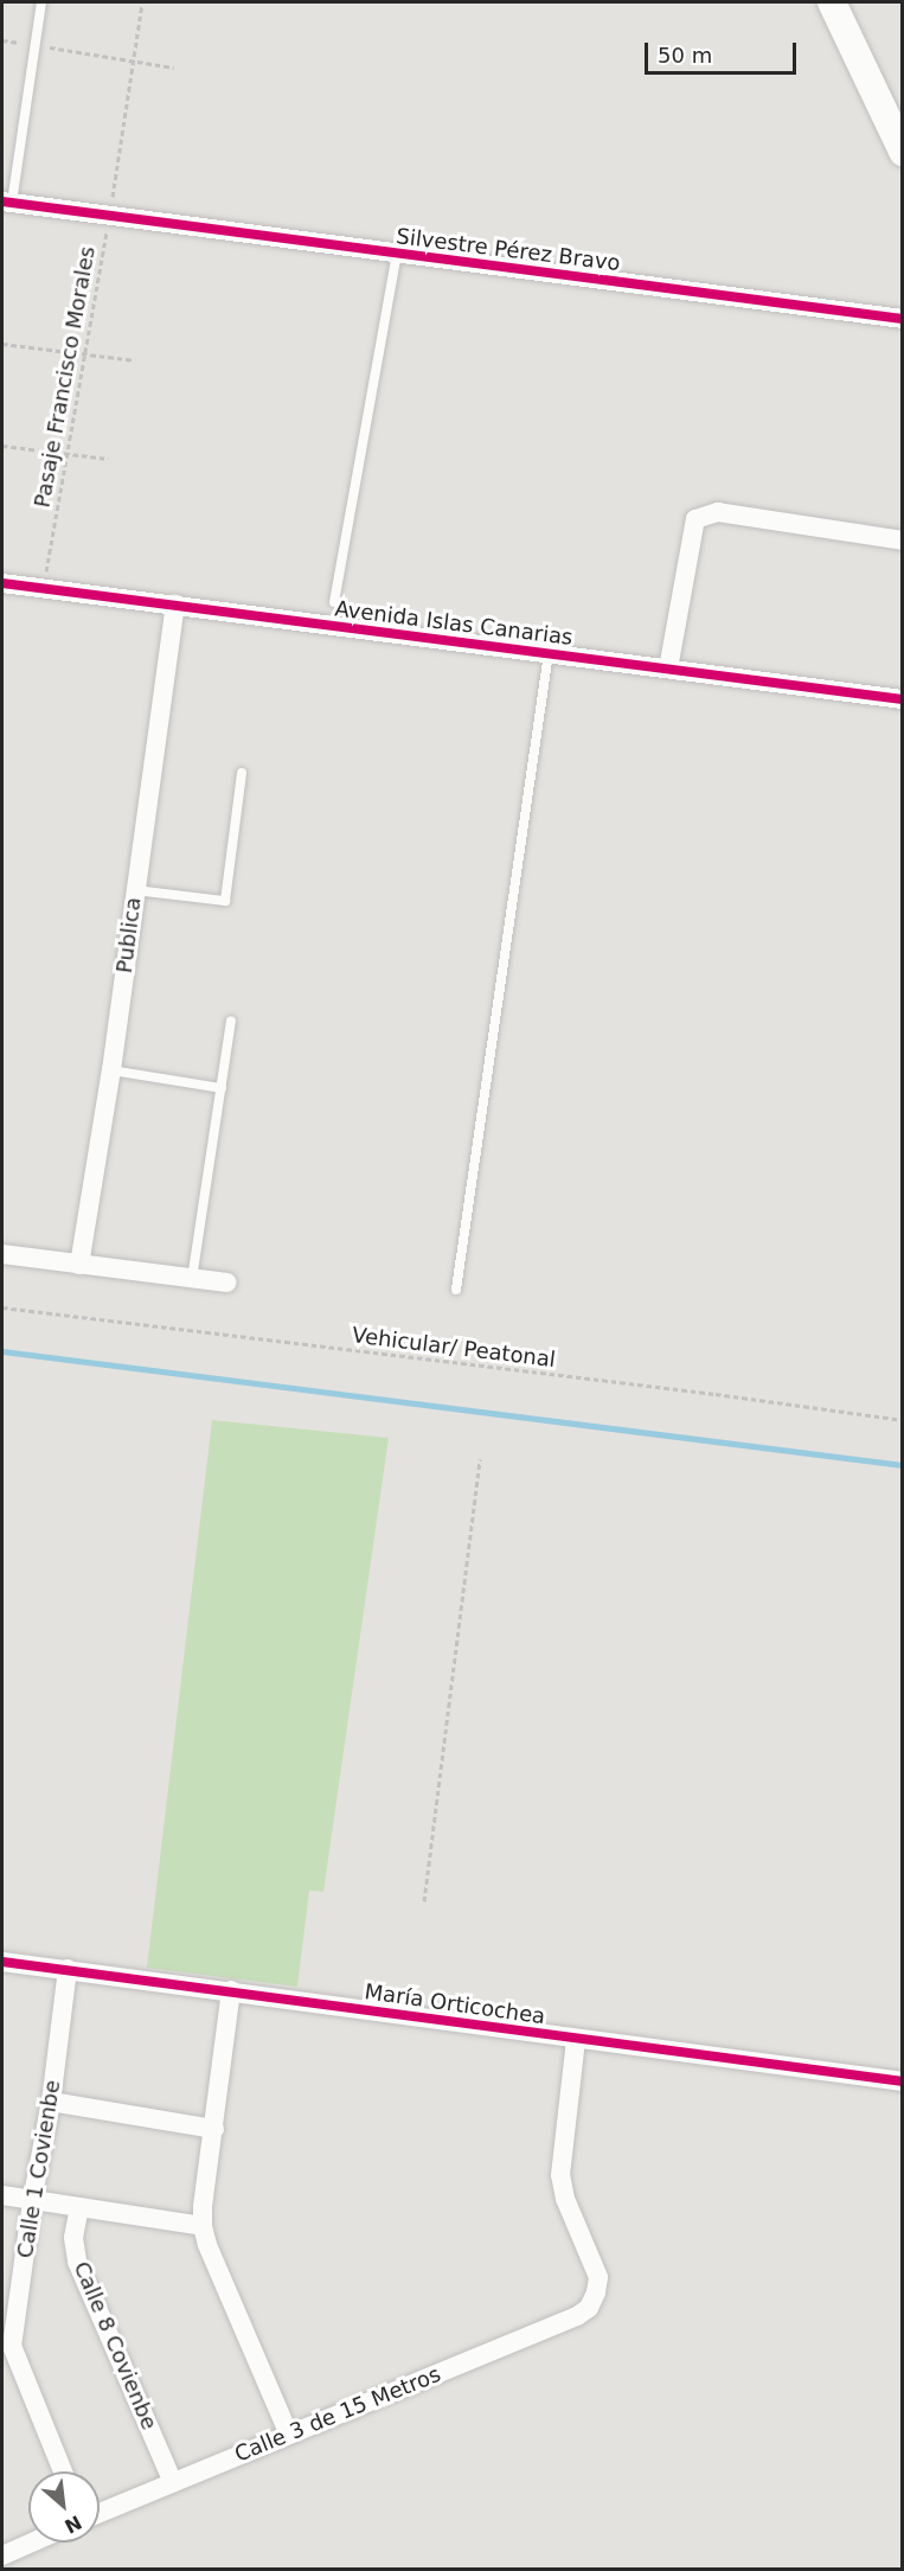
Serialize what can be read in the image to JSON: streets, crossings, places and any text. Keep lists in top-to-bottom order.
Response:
{
  "streets": {
    "street": [
      "Silvestre Pérez Bravo",
      "Avenida Islas Canarias",
      "Publica",
      "María Orticochea",
      "Calle 1 Covienbe",
      "Calle 8 Covienbe",
      "Calle 3 de 15 Metros"
    ],
    "path": ["Pasaje Francisco Morales", "Vehicular/ Peatonal"]
  },
  "crossings": [
    ["Silvestre Pérez Bravo", "Pasaje Francisco Morales"],
    ["Pasaje Francisco Morales", "Avenida Islas Canarias"],
    ["Avenida Islas Canarias", "Publica"],
    ["María Orticochea", "Calle 1 Covienbe"],
    ["María Orticochea", "Calle 3 de 15 Metros"],
    ["Calle 8 Covienbe", "Calle 3 de 15 Metros"]
  ],
  "scale_bar": "50 m",
  "north": "bottom right"
}
